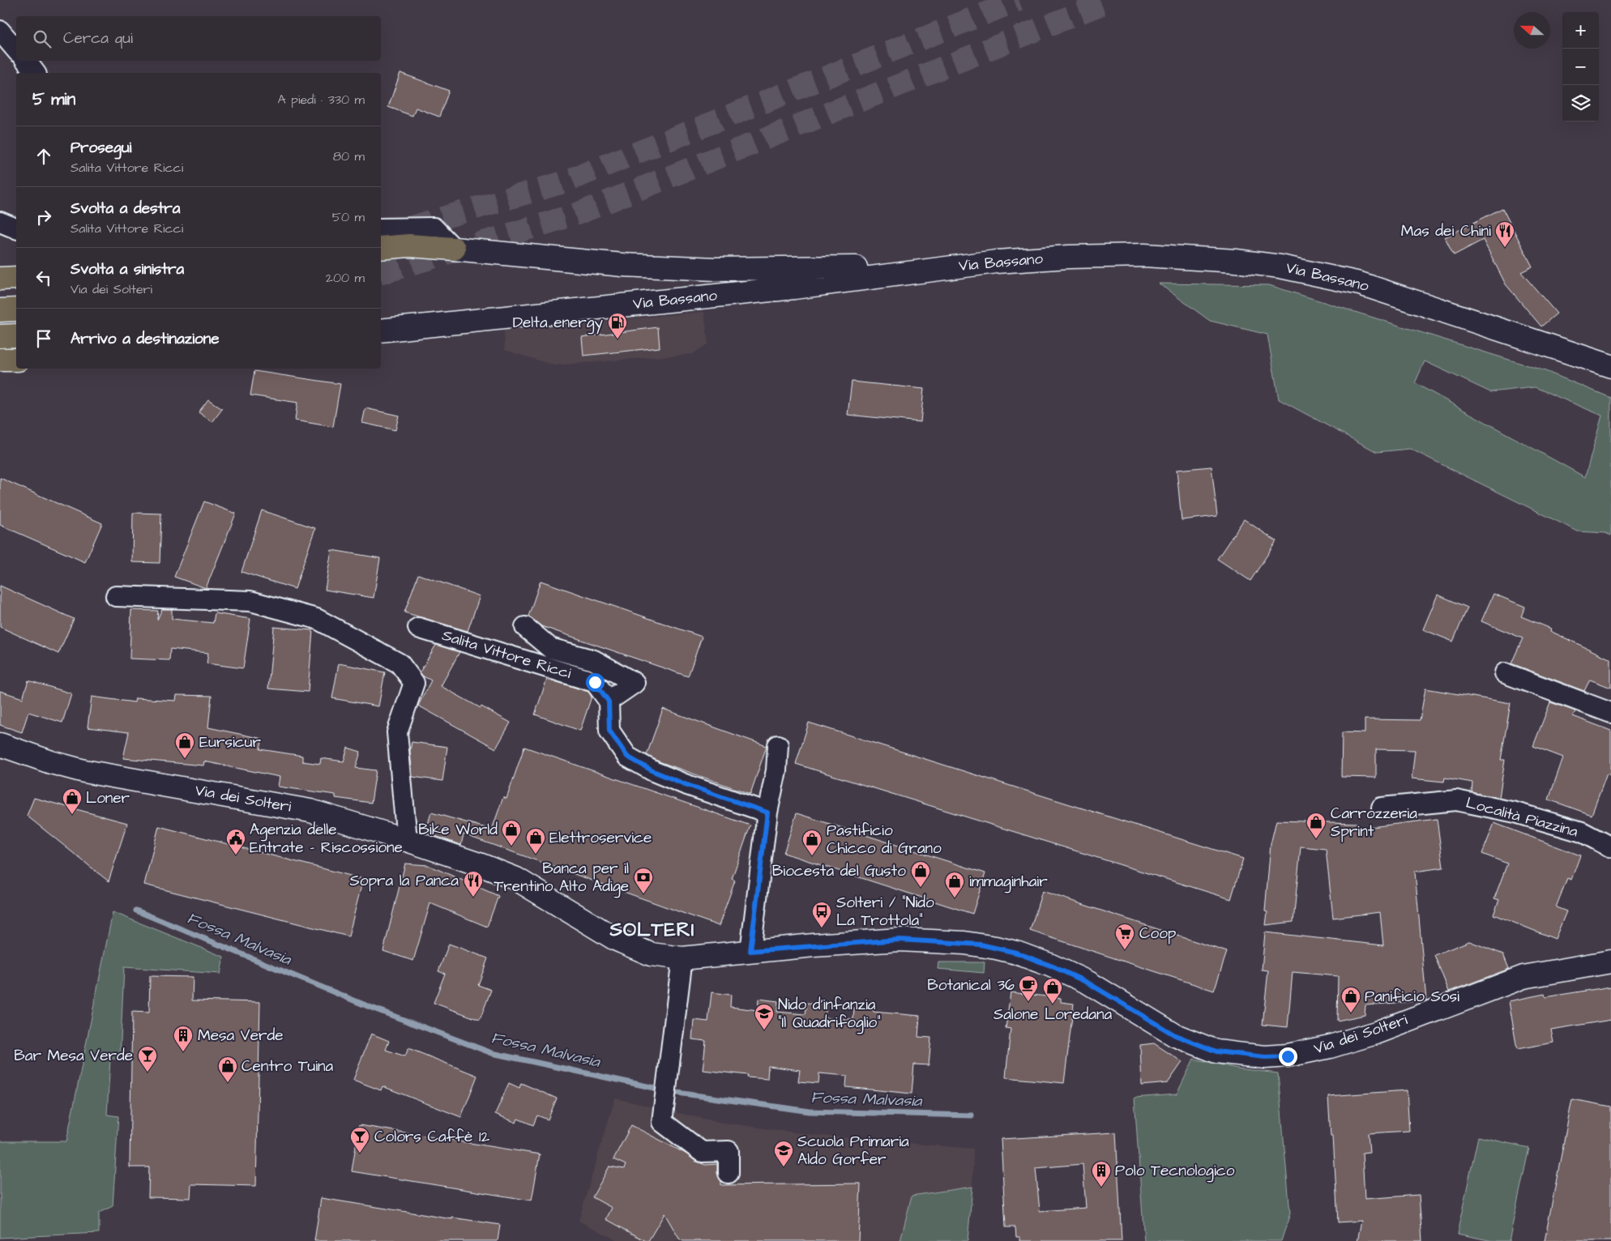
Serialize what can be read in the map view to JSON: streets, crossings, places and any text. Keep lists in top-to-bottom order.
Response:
{
  "streets": {
    "main road": ["Via Bassano", "Via dei Solteri"],
    "street": ["Salita Vittore Ricci", "Località Piazzina"]
  },
  "districts": ["SOLTERI"],
  "water": ["Fossa Malvasia"],
  "places": {
    "restaurant": ["Mas dei Chini", "Sopra la Panca"],
    "fuel station": ["Delta energy"],
    "shop": [
      "Eursicur",
      "Loner",
      "Carrozzeria Sprint",
      "Bike World",
      "Elettroservice",
      "Pastificio Chicco di Grano",
      "Biocesta del Gusto",
      "immaginhair",
      "Salone Loredana",
      "Panificio Sosi",
      "Centro Tuina"
    ],
    "public building": ["Agenzia delle Entrate - Riscossione"],
    "bank": ["Banca per il Trentino Alto Adige"],
    "bus stop": ["Solteri / \"Nido La Trottola\""],
    "supermarket": ["Coop"],
    "cafe": ["Botanical 36"],
    "school or university": ["Nido d'infanzia \"Il Quadrifoglio\"", "Scuola Primaria Aldo Gorfer"],
    "building": ["Mesa Verde", "Polo Tecnologico"],
    "bar": ["Bar Mesa Verde", "Colors Caffè 12"]
  },
  "north": "left",
  "page": {
    "map_buttons": ["+", "−"],
    "search": "Cerca qui",
    "heading": ["5 min", "A piedi · 330 m"],
    "list": [
      ["Prosegui", "Salita Vittore Ricci", "80 m"],
      ["Svolta a destra", "Salita Vittore Ricci", "50 m"],
      ["Svolta a sinistra", "Via dei Solteri", "200 m"],
      "Arrivo a destinazione"
    ]
  }
}
